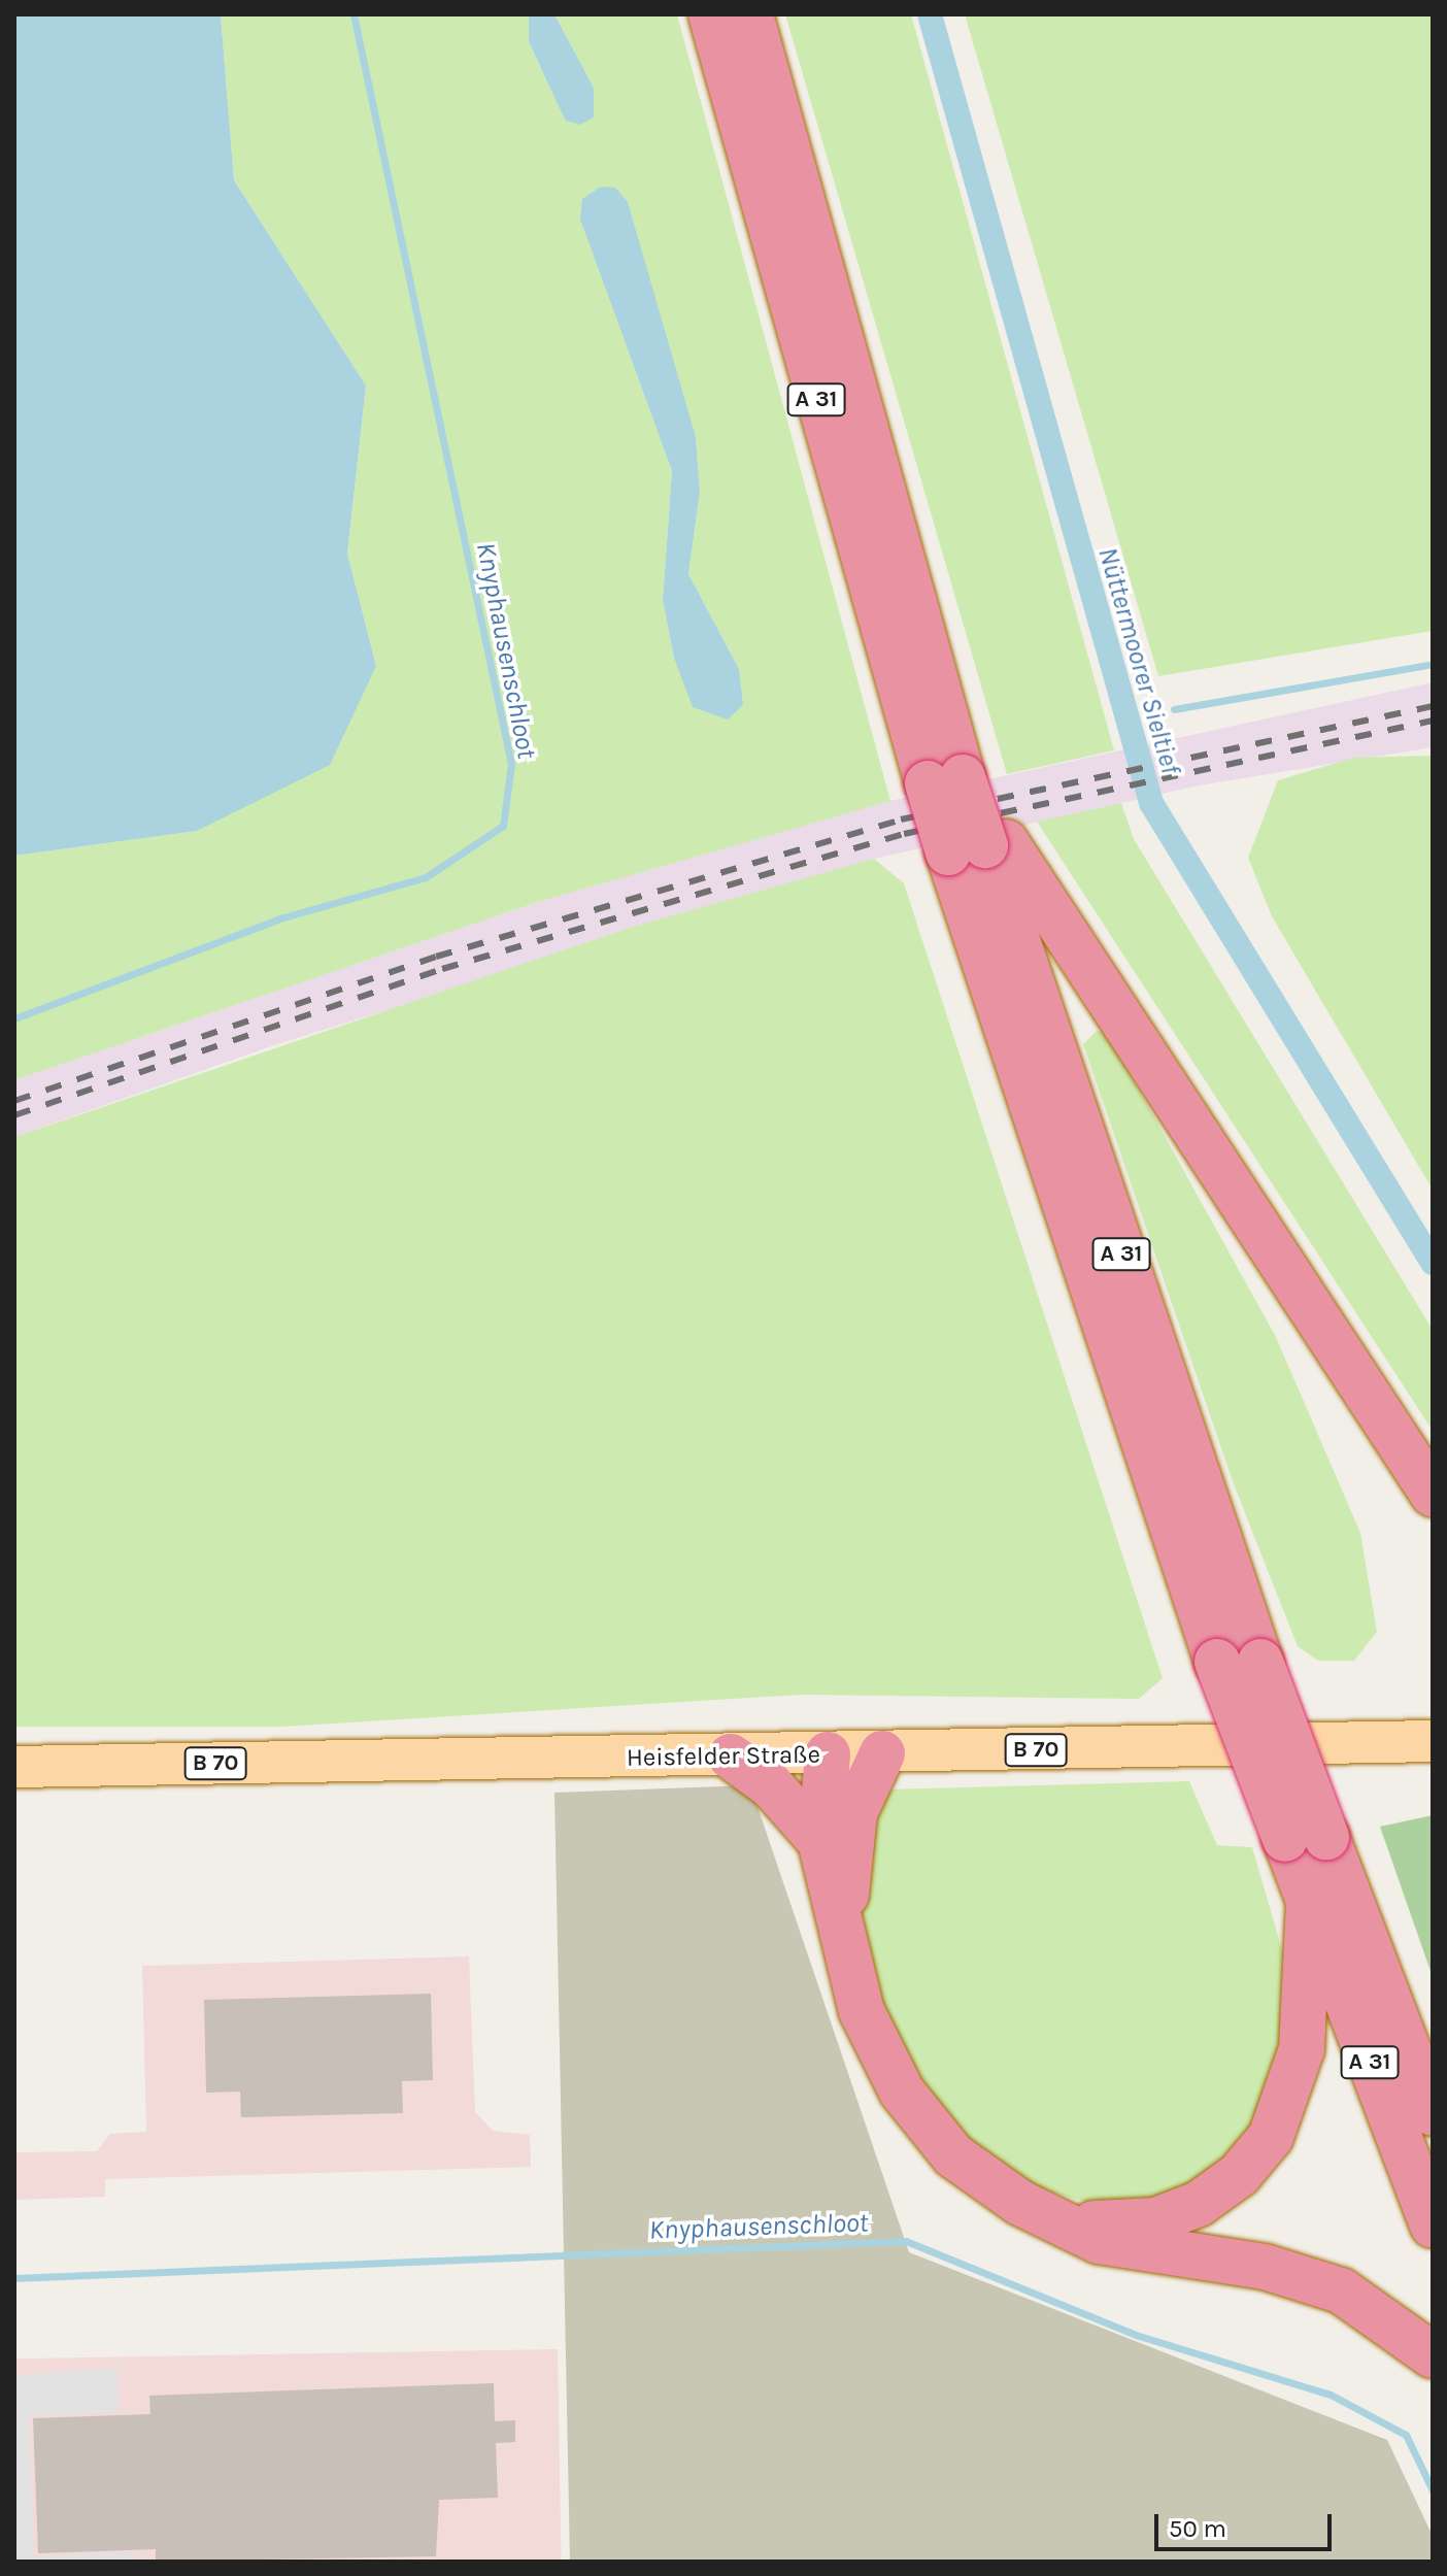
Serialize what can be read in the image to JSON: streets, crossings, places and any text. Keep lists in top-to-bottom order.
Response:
{
  "streets": {
    "highway": ["A 31"],
    "main road": ["B 70", "Heisfelder Straße"]
  },
  "water": ["Knyphausenschloot", "Nüttermoorer Sieltief"],
  "scale_bar": "50 m"
}
